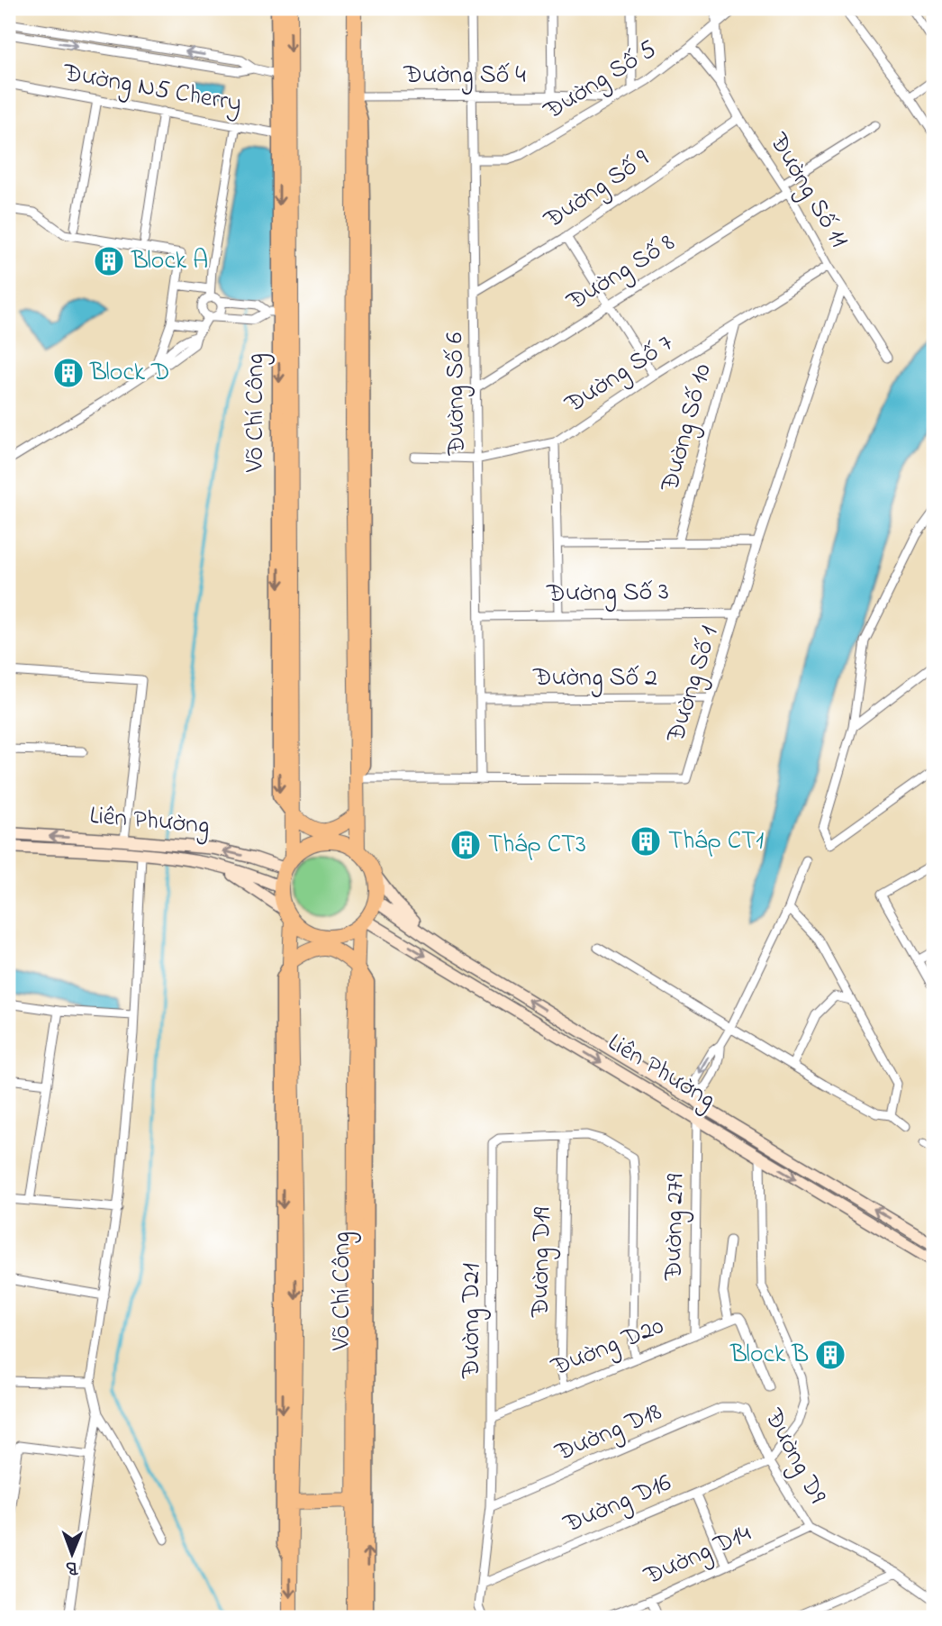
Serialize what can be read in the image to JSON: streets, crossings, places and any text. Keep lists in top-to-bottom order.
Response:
{
  "streets": {
    "highway": ["Võ Chí Công"],
    "street": [
      "Đường Số 4",
      "Đường Số 5",
      "Đường N5 Cherry",
      "Đường Số 9",
      "Đường Số 11",
      "Đường Số 8",
      "Đường Số 7",
      "Đường Số 6",
      "Đường Số 10",
      "Đường Số 3",
      "Đường Số 2",
      "Đường Số 1",
      "Liên Phường",
      "Đường 279",
      "Đường D19",
      "Đường D21",
      "Đường D20",
      "Đường D18",
      "Đường D9",
      "Đường D16",
      "Đường D14"
    ]
  },
  "crossings": [
    ["Đường Số 4", "Đường Số 5"],
    ["Đường Số 4", "Đường Số 6"],
    ["Đường Số 5", "Đường Số 11"],
    ["Đường Số 5", "Đường Số 6"],
    ["Đường N5 Cherry", "Võ Chí Công"],
    ["Đường Số 9", "Đường Số 11"],
    ["Đường Số 9", "Đường Số 6"],
    ["Đường Số 11", "Đường Số 8"],
    ["Đường Số 11", "Đường Số 7"],
    ["Đường Số 11", "Đường Số 1"],
    ["Đường Số 8", "Đường Số 6"],
    ["Đường Số 7", "Đường Số 6"],
    ["Đường Số 7", "Đường Số 10"],
    ["Đường Số 6", "Đường Số 3"],
    ["Đường Số 6", "Đường Số 2"],
    ["Đường Số 6", "Đường Số 1"],
    ["Võ Chí Công", "Liên Phường"],
    ["Đường Số 3", "Đường Số 1"],
    ["Đường Số 2", "Đường Số 1"],
    ["Liên Phường", "Đường 279"],
    ["Đường 279", "Đường D20"],
    ["Đường D19", "Đường D21"],
    ["Đường D19", "Đường D20"],
    ["Đường D21", "Đường D20"],
    ["Đường D21", "Đường D18"],
    ["Đường D21", "Đường D16"],
    ["Đường D18", "Đường D9"],
    ["Đường D9", "Đường D16"],
    ["Đường D9", "Đường D14"]
  ],
  "places": {
    "building": [
      "Block A",
      "Block D",
      "Tháp CT1",
      "Tháp CT3",
      "Block B"
    ]
  },
  "north": "bottom"
}
